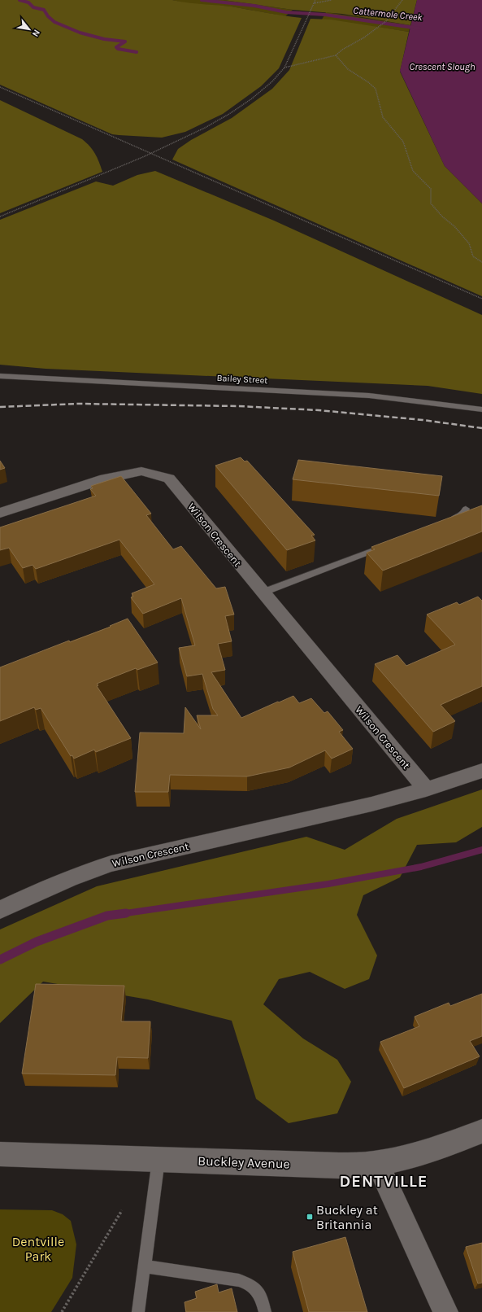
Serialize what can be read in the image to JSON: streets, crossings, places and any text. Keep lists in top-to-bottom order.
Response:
{
  "streets": {
    "street": ["Wilson Crescent", "Buckley Avenue"],
    "lane": ["Bailey Street"]
  },
  "districts": ["DENTVILLE"],
  "water": ["Cattermole Creek", "Crescent Slough"],
  "parks": ["Dentville Park"],
  "places": {
    "transit": ["Buckley at Britannia"]
  },
  "north": "bottom right"
}
